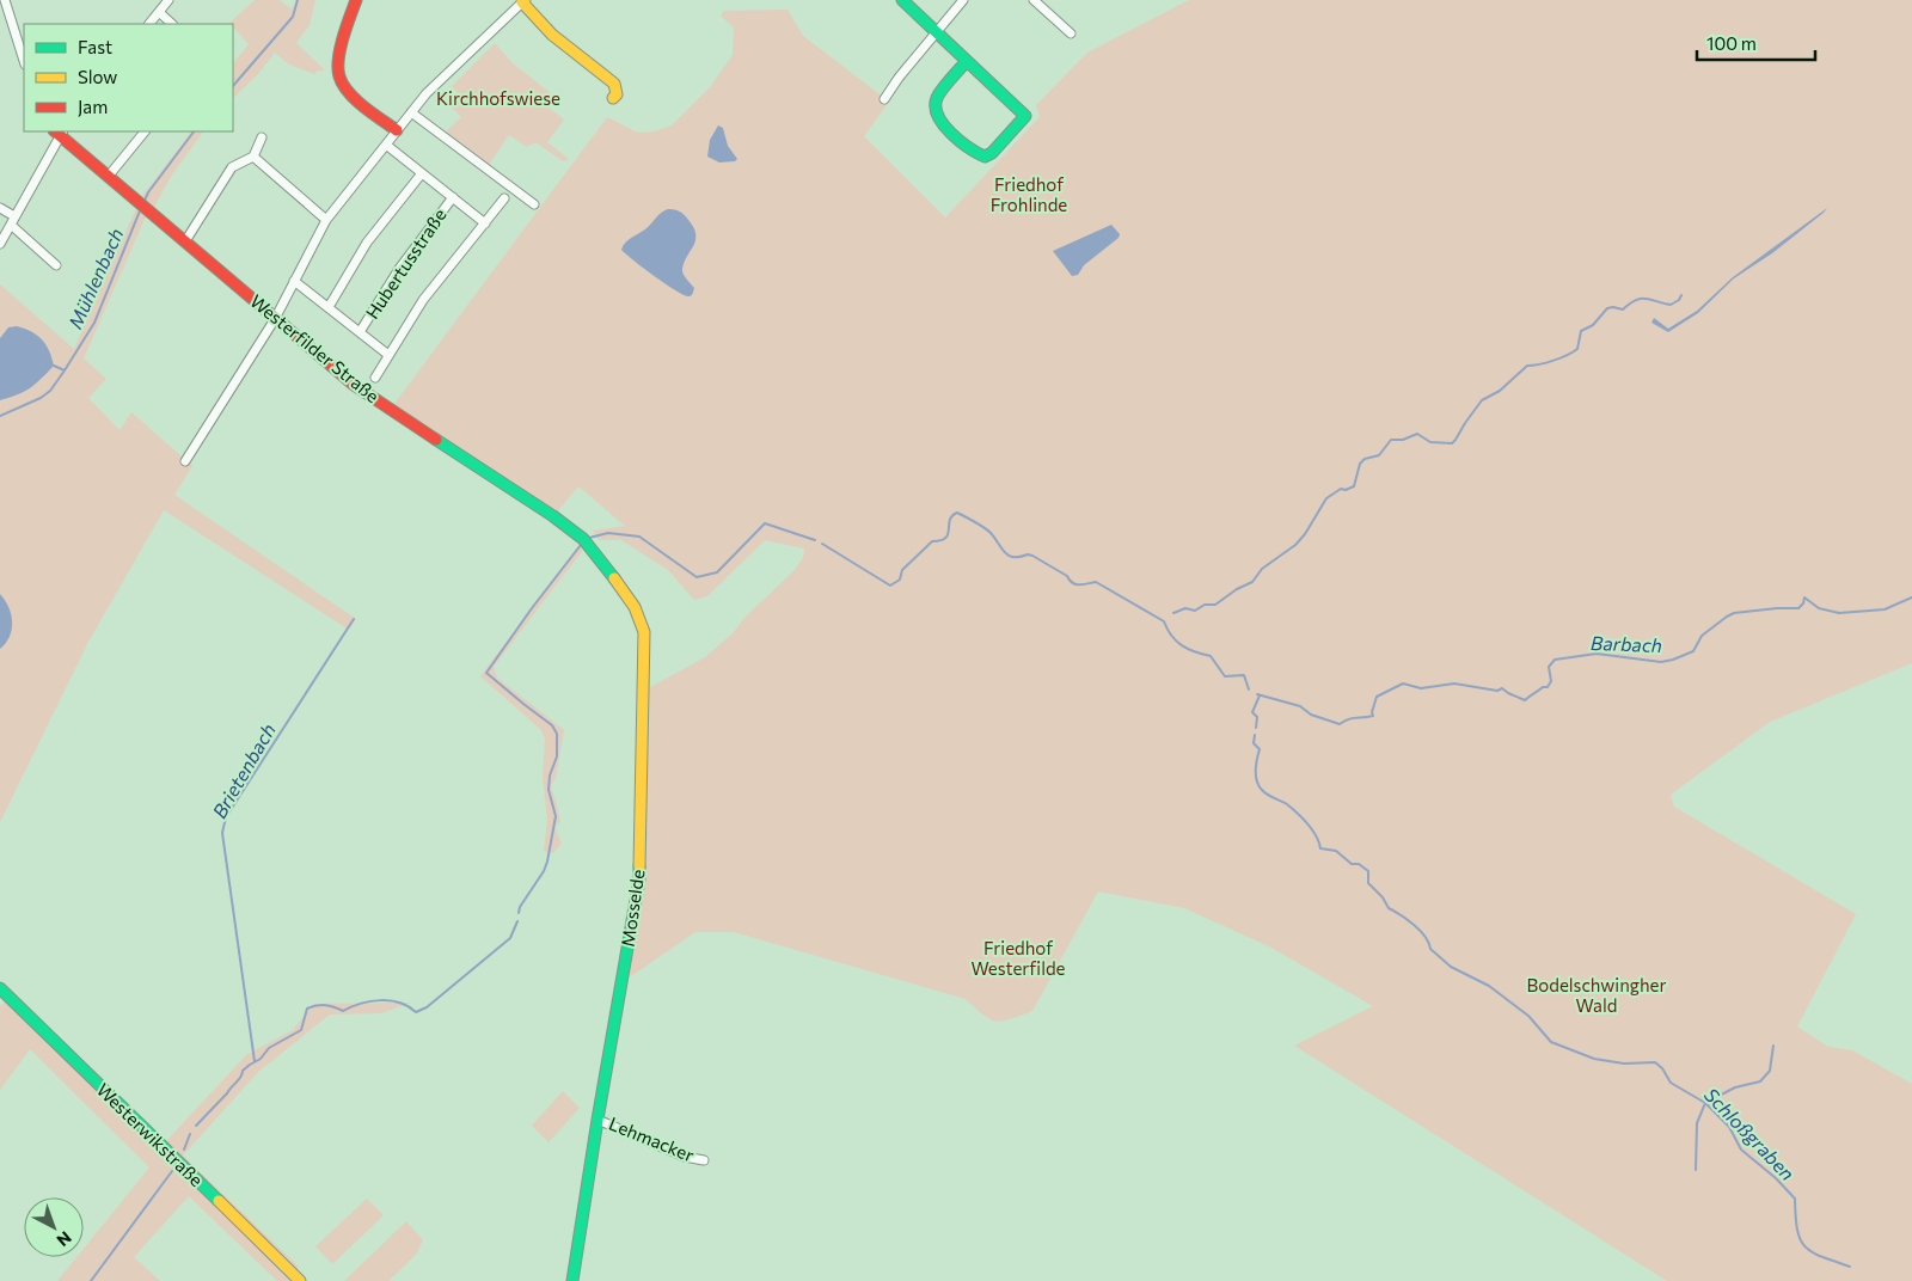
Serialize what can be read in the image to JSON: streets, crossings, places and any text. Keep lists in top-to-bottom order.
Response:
{
  "streets": {
    "street": [
      "Hubertusstraße",
      "Westerfilder Straße",
      "Mosselde",
      "Westerwikstraße",
      "Lehmacker"
    ]
  },
  "crossings": [
    ["Westerfilder Straße", "Mosselde"],
    ["Mosselde", "Lehmacker"]
  ],
  "water": [
    "Mühlenbach",
    "Barbach",
    "Brietenbach",
    "Schloßgraben"
  ],
  "parks": [
    "Kirchhofswiese",
    "Friedhof Frohlinde",
    "Friedhof Westerfilde",
    "Bodelschwingher Wald"
  ],
  "legend": ["Fast", "Slow", "Jam"],
  "scale_bar": "100 m",
  "north": "bottom right"
}
